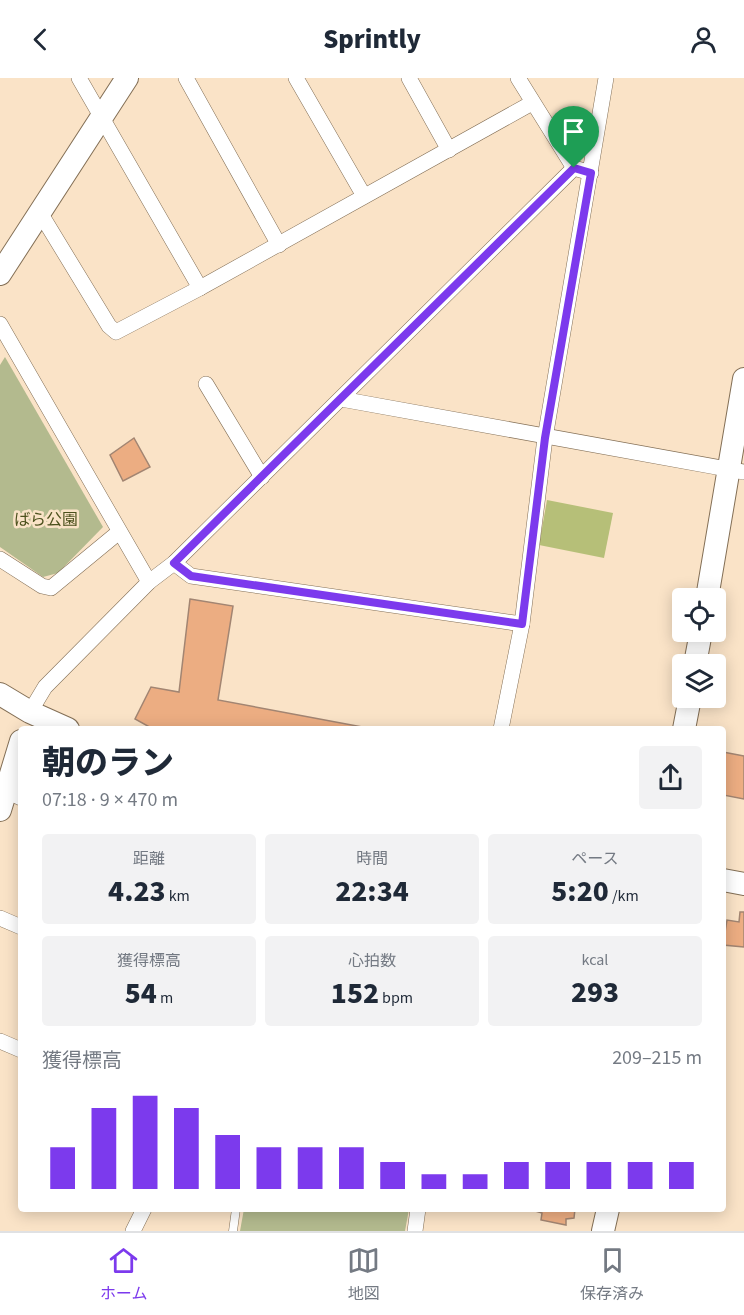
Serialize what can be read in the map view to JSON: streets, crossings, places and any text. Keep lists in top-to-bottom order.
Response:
{
  "parks": ["ばら公園"],
  "page": {
    "header": "Sprintly",
    "heading": ["朝のラン", "07:18 · 9 × 470 m"],
    "stats": [
      ["距離", "4.23 km"],
      ["時間", "22:34"],
      ["ペース", "5:20 /km"],
      ["獲得標高", "54 m"],
      ["心拍数", "152 bpm"],
      ["kcal", "293"]
    ],
    "chart": ["獲得標高", "209–215 m"],
    "tabs": ["ホーム", "地図", "保存済み"]
  }
}
